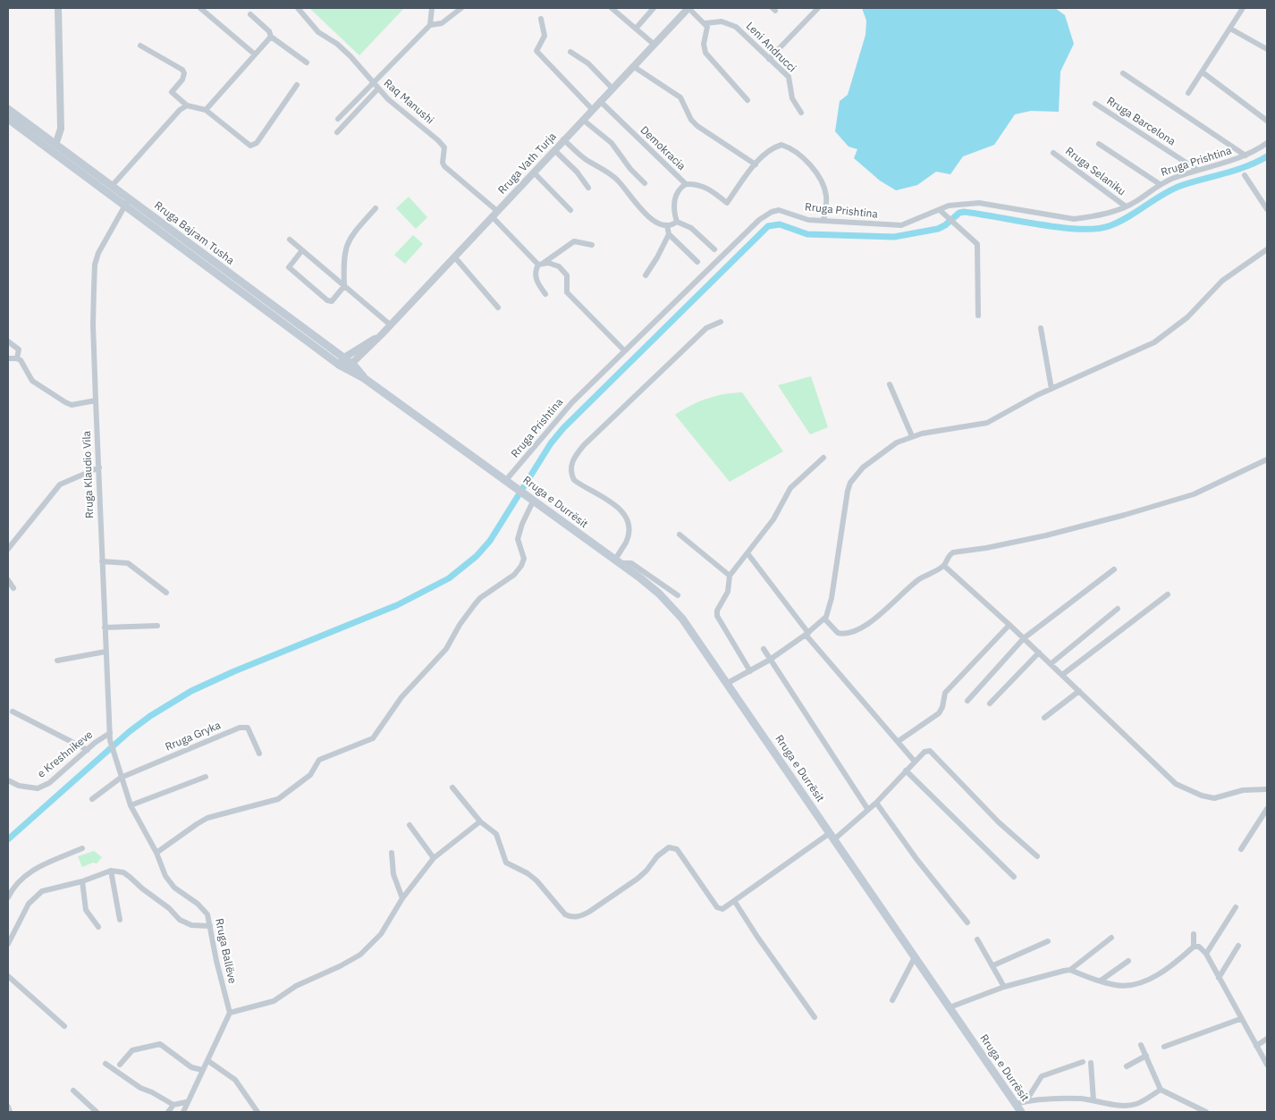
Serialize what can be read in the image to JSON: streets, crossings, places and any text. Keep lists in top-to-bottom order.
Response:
{
  "streets": {
    "main road": ["Rruga Bajram Tusha", "Rruga e Durrësit"],
    "street": [
      "Leni Andrucci",
      "Raq Manushi",
      "Rruga Barcelona",
      "Demokracia",
      "Rruga Prishtina",
      "Rruga Vath Turja",
      "Rruga Selaniku",
      "Rruga Klaudio Vila",
      "Rruga Gryka",
      "e Kreshnikeve",
      "Rruga Ballëve"
    ]
  },
  "crossings": [
    ["Raq Manushi", "Rruga Vath Turja"],
    ["Rruga Barcelona", "Rruga Prishtina"],
    ["Demokracia", "Rruga Vath Turja"],
    ["Rruga Prishtina", "Rruga Selaniku"],
    ["Rruga Prishtina", "Rruga Bajram Tusha"],
    ["Rruga Prishtina", "Rruga e Durrësit"],
    ["Rruga Vath Turja", "Rruga Bajram Tusha"],
    ["Rruga Bajram Tusha", "Rruga Klaudio Vila"],
    ["Rruga Bajram Tusha", "Rruga e Durrësit"],
    ["Rruga Klaudio Vila", "e Kreshnikeve"],
    ["Rruga Klaudio Vila", "Rruga Ballëve"],
    ["Rruga Gryka", "Rruga Ballëve"]
  ]
}
